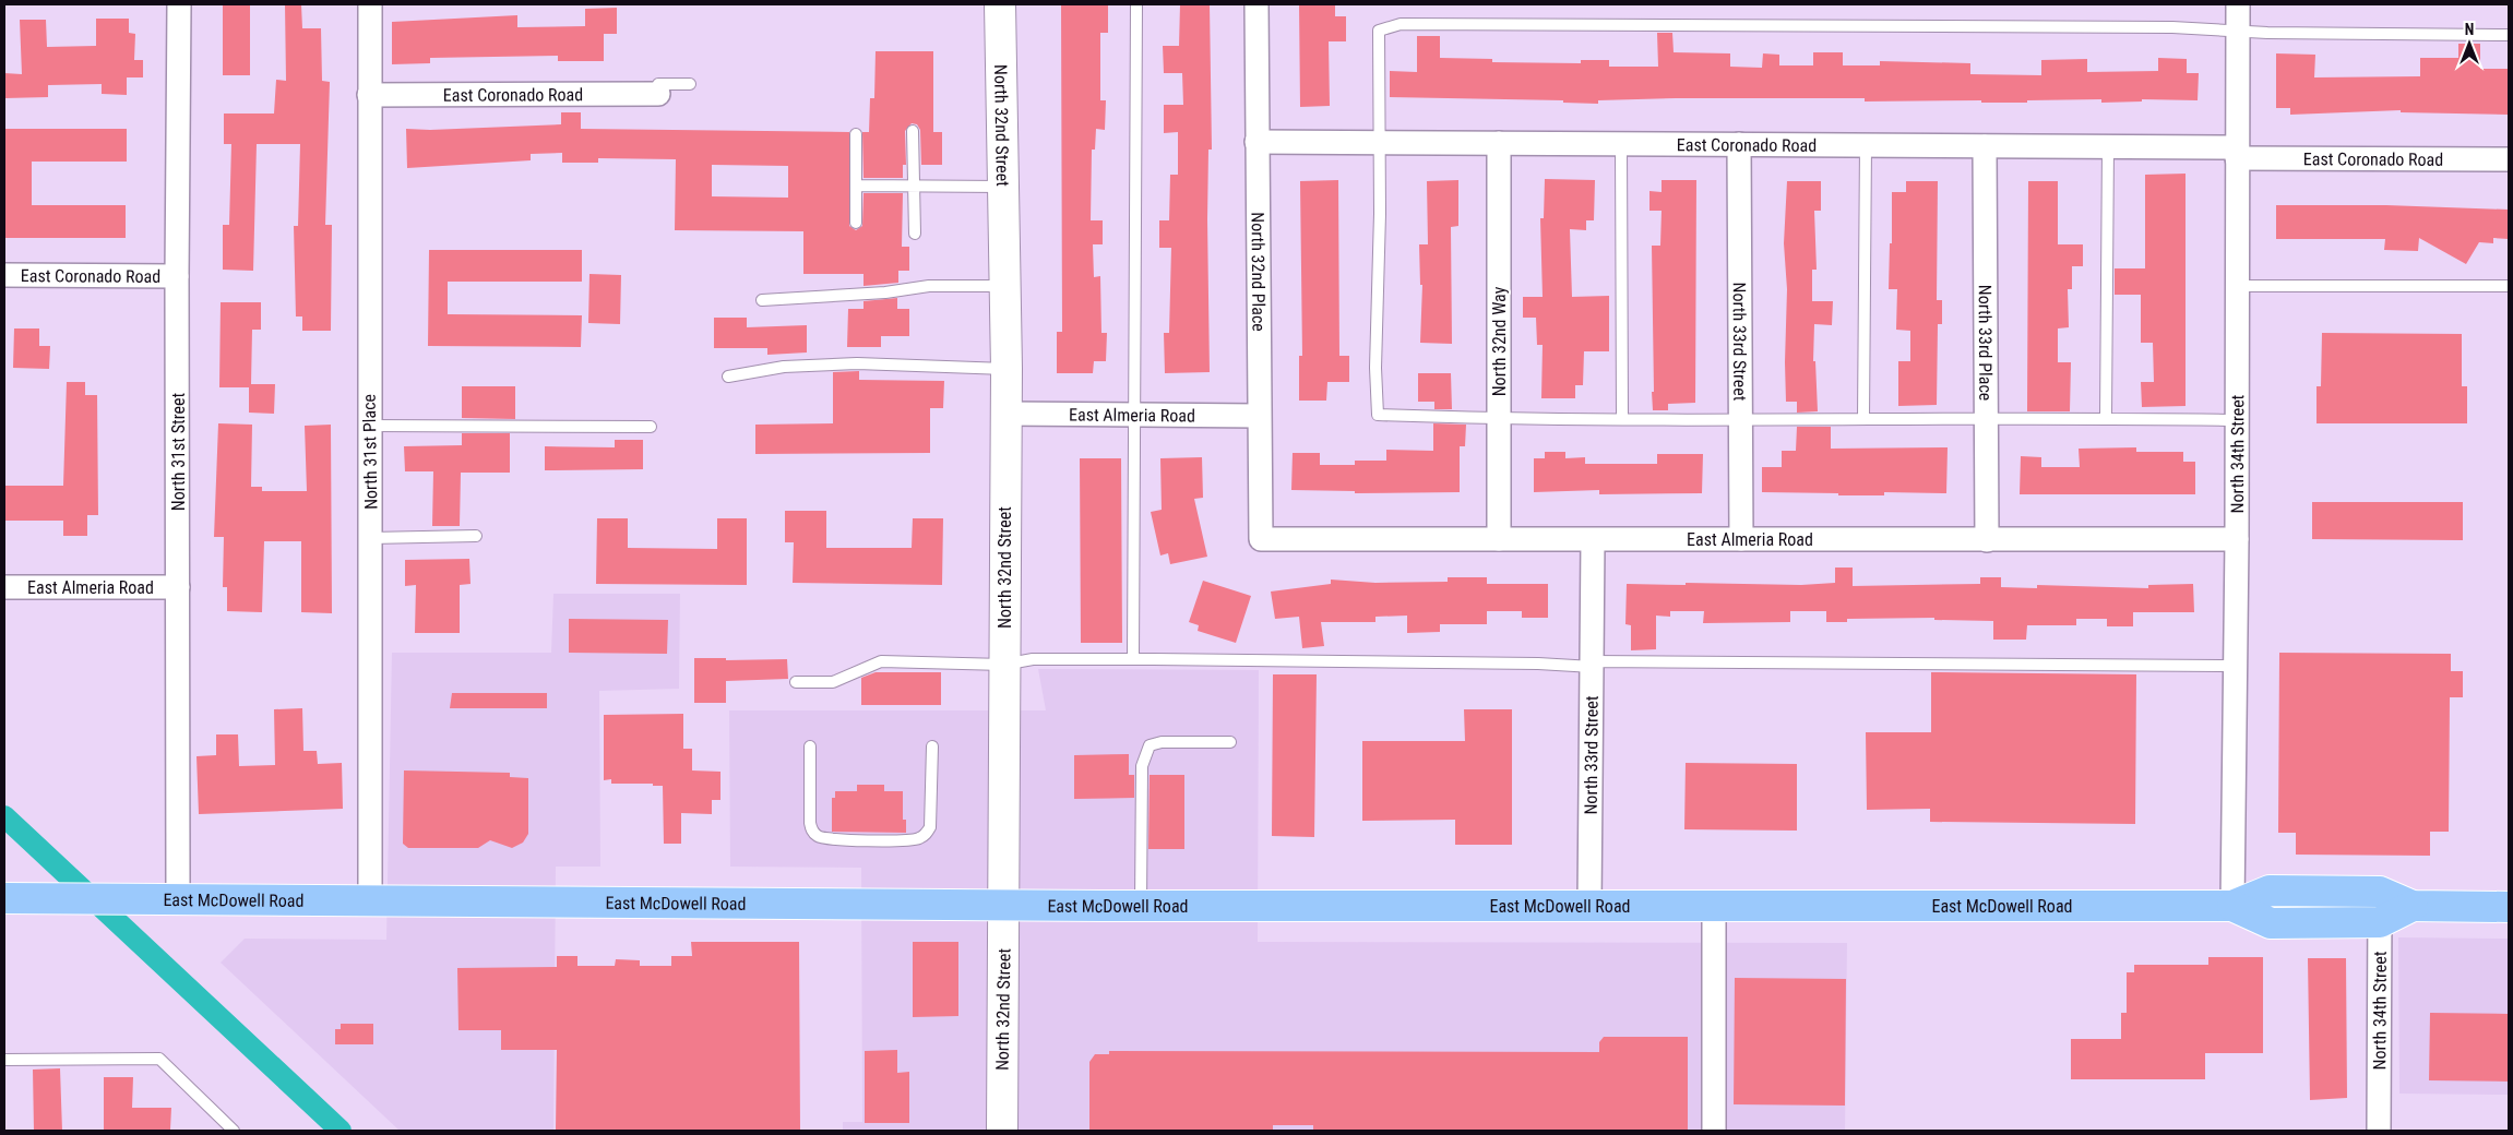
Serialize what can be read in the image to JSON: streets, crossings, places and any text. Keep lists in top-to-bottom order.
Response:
{
  "streets": {
    "main road": ["North 32nd Street", "East McDowell Road"],
    "street": [
      "East Coronado Road",
      "North 32nd Place",
      "North 32nd Way",
      "North 33rd Street",
      "North 33rd Place",
      "East Almeria Road",
      "North 31st Street",
      "North 31st Place",
      "North 34th Street"
    ]
  },
  "crossings": [
    ["East Coronado Road", "North 32nd Place"],
    ["East Coronado Road", "North 32nd Way"],
    ["East Coronado Road", "North 33rd Street"],
    ["East Coronado Road", "North 33rd Place"],
    ["East Coronado Road", "North 31st Street"],
    ["East Coronado Road", "North 31st Place"],
    ["East Coronado Road", "North 34th Street"],
    ["North 32nd Street", "East Almeria Road"],
    ["North 32nd Street", "East McDowell Road"],
    ["North 32nd Place", "East Almeria Road"],
    ["North 32nd Way", "East Almeria Road"],
    ["North 33rd Street", "East Almeria Road"],
    ["North 33rd Street", "East McDowell Road"],
    ["North 33rd Place", "East Almeria Road"],
    ["East Almeria Road", "North 31st Street"],
    ["East Almeria Road", "North 34th Street"],
    ["North 31st Street", "East McDowell Road"],
    ["North 31st Place", "East McDowell Road"],
    ["North 34th Street", "East McDowell Road"]
  ],
  "north": "top"
}
